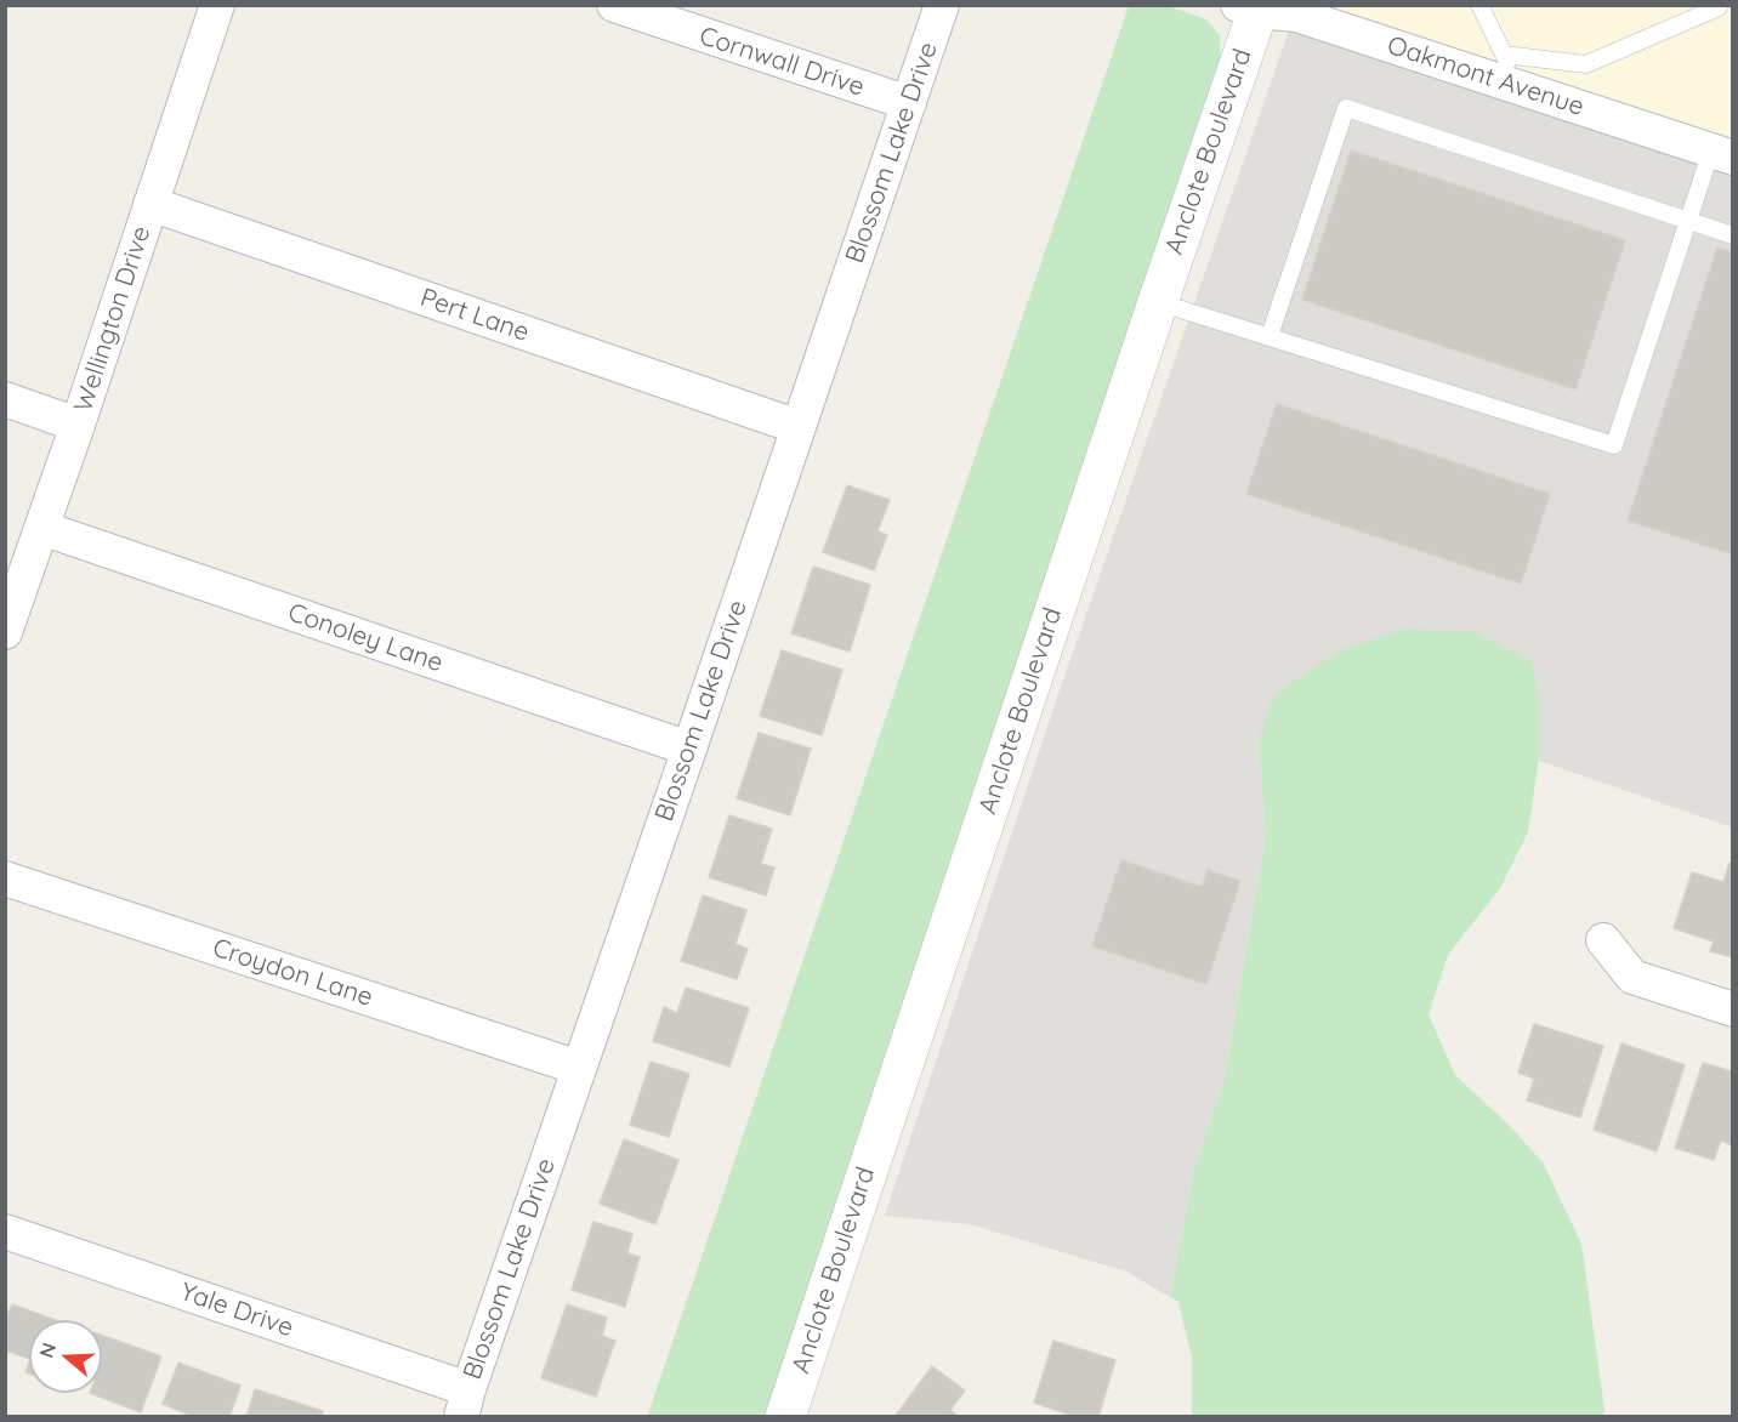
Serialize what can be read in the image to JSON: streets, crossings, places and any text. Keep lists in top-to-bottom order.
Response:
{
  "streets": {
    "street": [
      "Cornwall Drive",
      "Oakmont Avenue",
      "Anclote Boulevard",
      "Blossom Lake Drive",
      "Pert Lane",
      "Wellington Drive",
      "Conoley Lane",
      "Croydon Lane",
      "Yale Drive"
    ]
  },
  "crossings": [
    ["Cornwall Drive", "Blossom Lake Drive"],
    ["Oakmont Avenue", "Anclote Boulevard"],
    ["Blossom Lake Drive", "Pert Lane"],
    ["Blossom Lake Drive", "Conoley Lane"],
    ["Blossom Lake Drive", "Croydon Lane"],
    ["Blossom Lake Drive", "Yale Drive"],
    ["Pert Lane", "Wellington Drive"],
    ["Wellington Drive", "Conoley Lane"]
  ],
  "north": "left"
}
